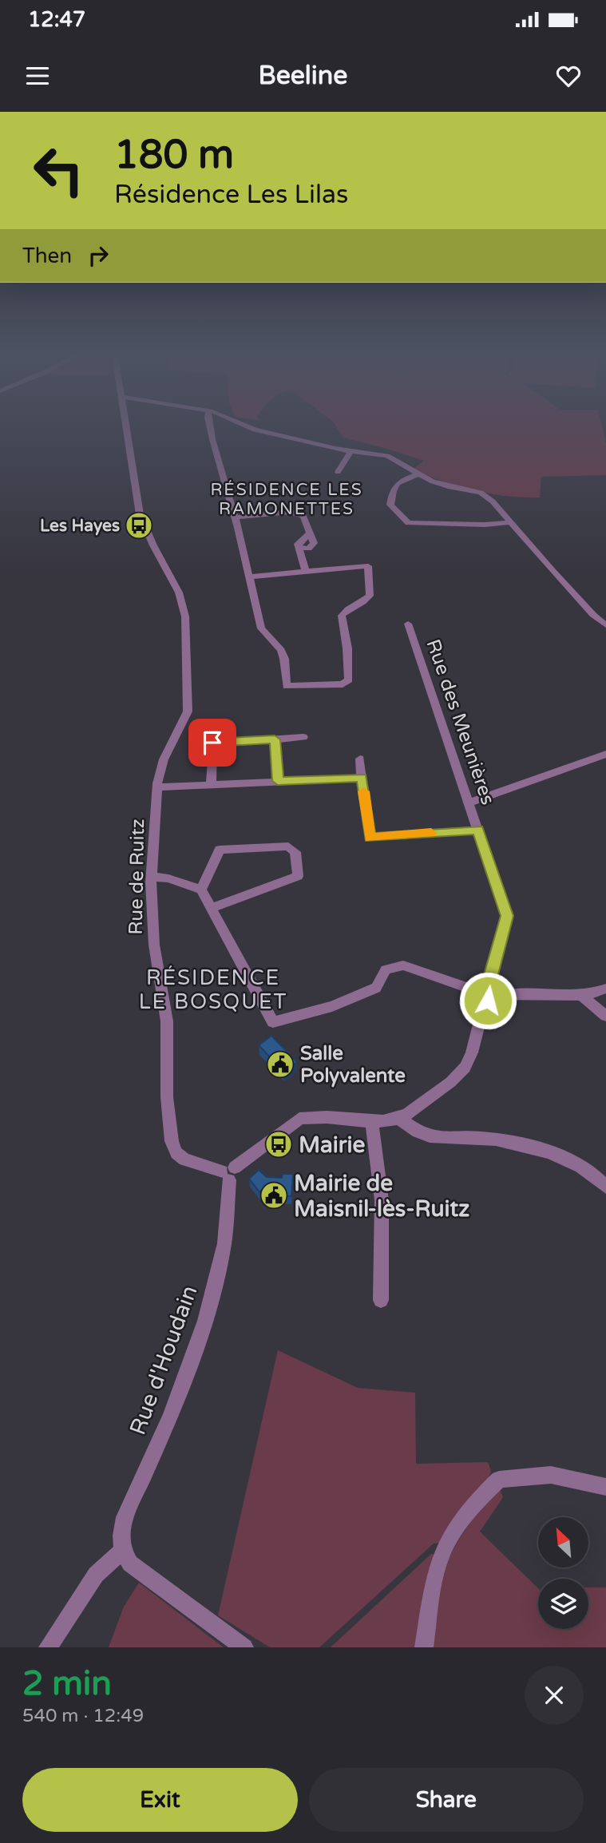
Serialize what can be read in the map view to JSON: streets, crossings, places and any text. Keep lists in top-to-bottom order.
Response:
{
  "streets": {
    "street": ["Rue des Meunières", "Rue de Ruitz", "Rue d'Houdain"]
  },
  "crossings": [
    ["Rue de Ruitz", "Rue d'Houdain"]
  ],
  "districts": ["RÉSIDENCE LES RAMONETTES", "RÉSIDENCE LE BOSQUET"],
  "places": {
    "bus stop": ["Les Hayes", "Mairie"],
    "public building": ["Salle Polyvalente", "Mairie de Maisnil-lès-Ruitz"]
  },
  "north": "top left",
  "page": {
    "status": "12:47",
    "header": "Beeline",
    "turn": ["180 m", "Résidence Les Lilas"],
    "then": "Then",
    "heading": ["2 min", "540 m · 12:49"],
    "buttons": ["Exit", "Share"]
  }
}
